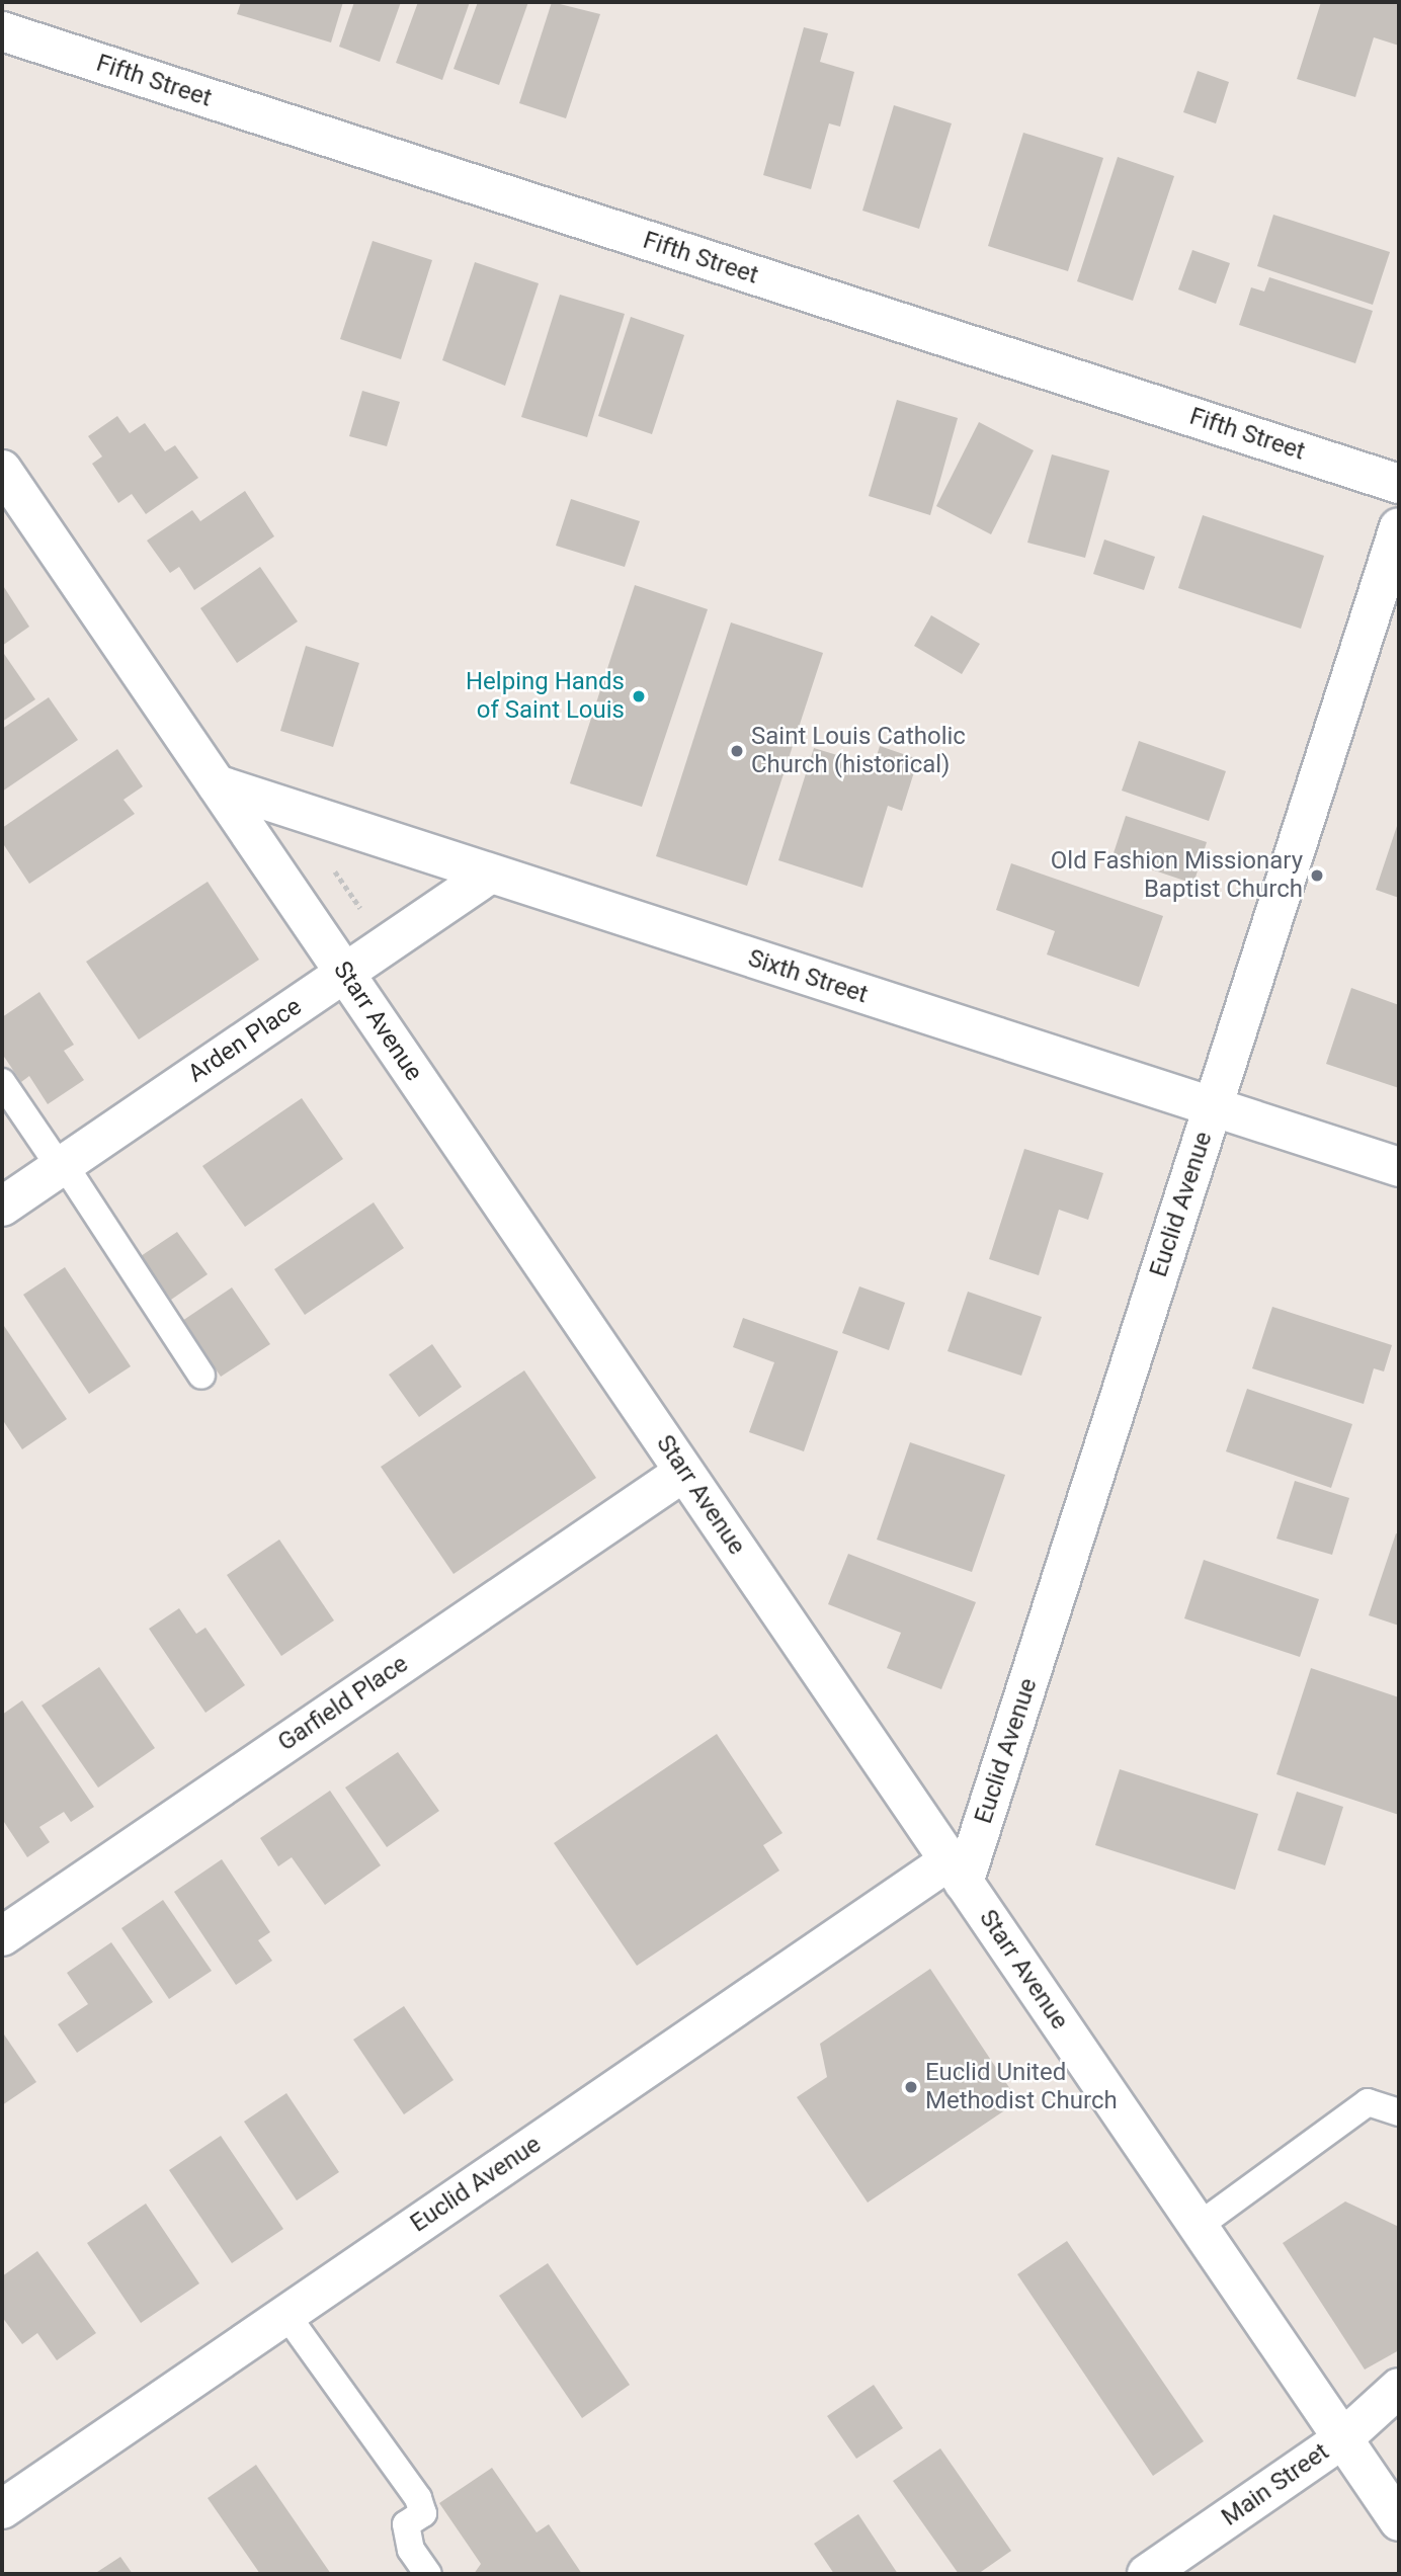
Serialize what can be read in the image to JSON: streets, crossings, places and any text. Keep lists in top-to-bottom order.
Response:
{
  "streets": {
    "street": [
      "Fifth Street",
      "Sixth Street",
      "Starr Avenue",
      "Arden Place",
      "Euclid Avenue",
      "Garfield Place",
      "Main Street"
    ]
  },
  "crossings": [
    ["Sixth Street", "Starr Avenue"],
    ["Sixth Street", "Arden Place"],
    ["Sixth Street", "Euclid Avenue"],
    ["Starr Avenue", "Arden Place"],
    ["Starr Avenue", "Euclid Avenue"],
    ["Starr Avenue", "Garfield Place"],
    ["Starr Avenue", "Main Street"]
  ],
  "places": [
    "Helping Hands of Saint Louis",
    "Saint Louis Catholic Church (historical)",
    "Old Fashion Missionary Baptist Church",
    "Euclid United Methodist Church"
  ]
}
